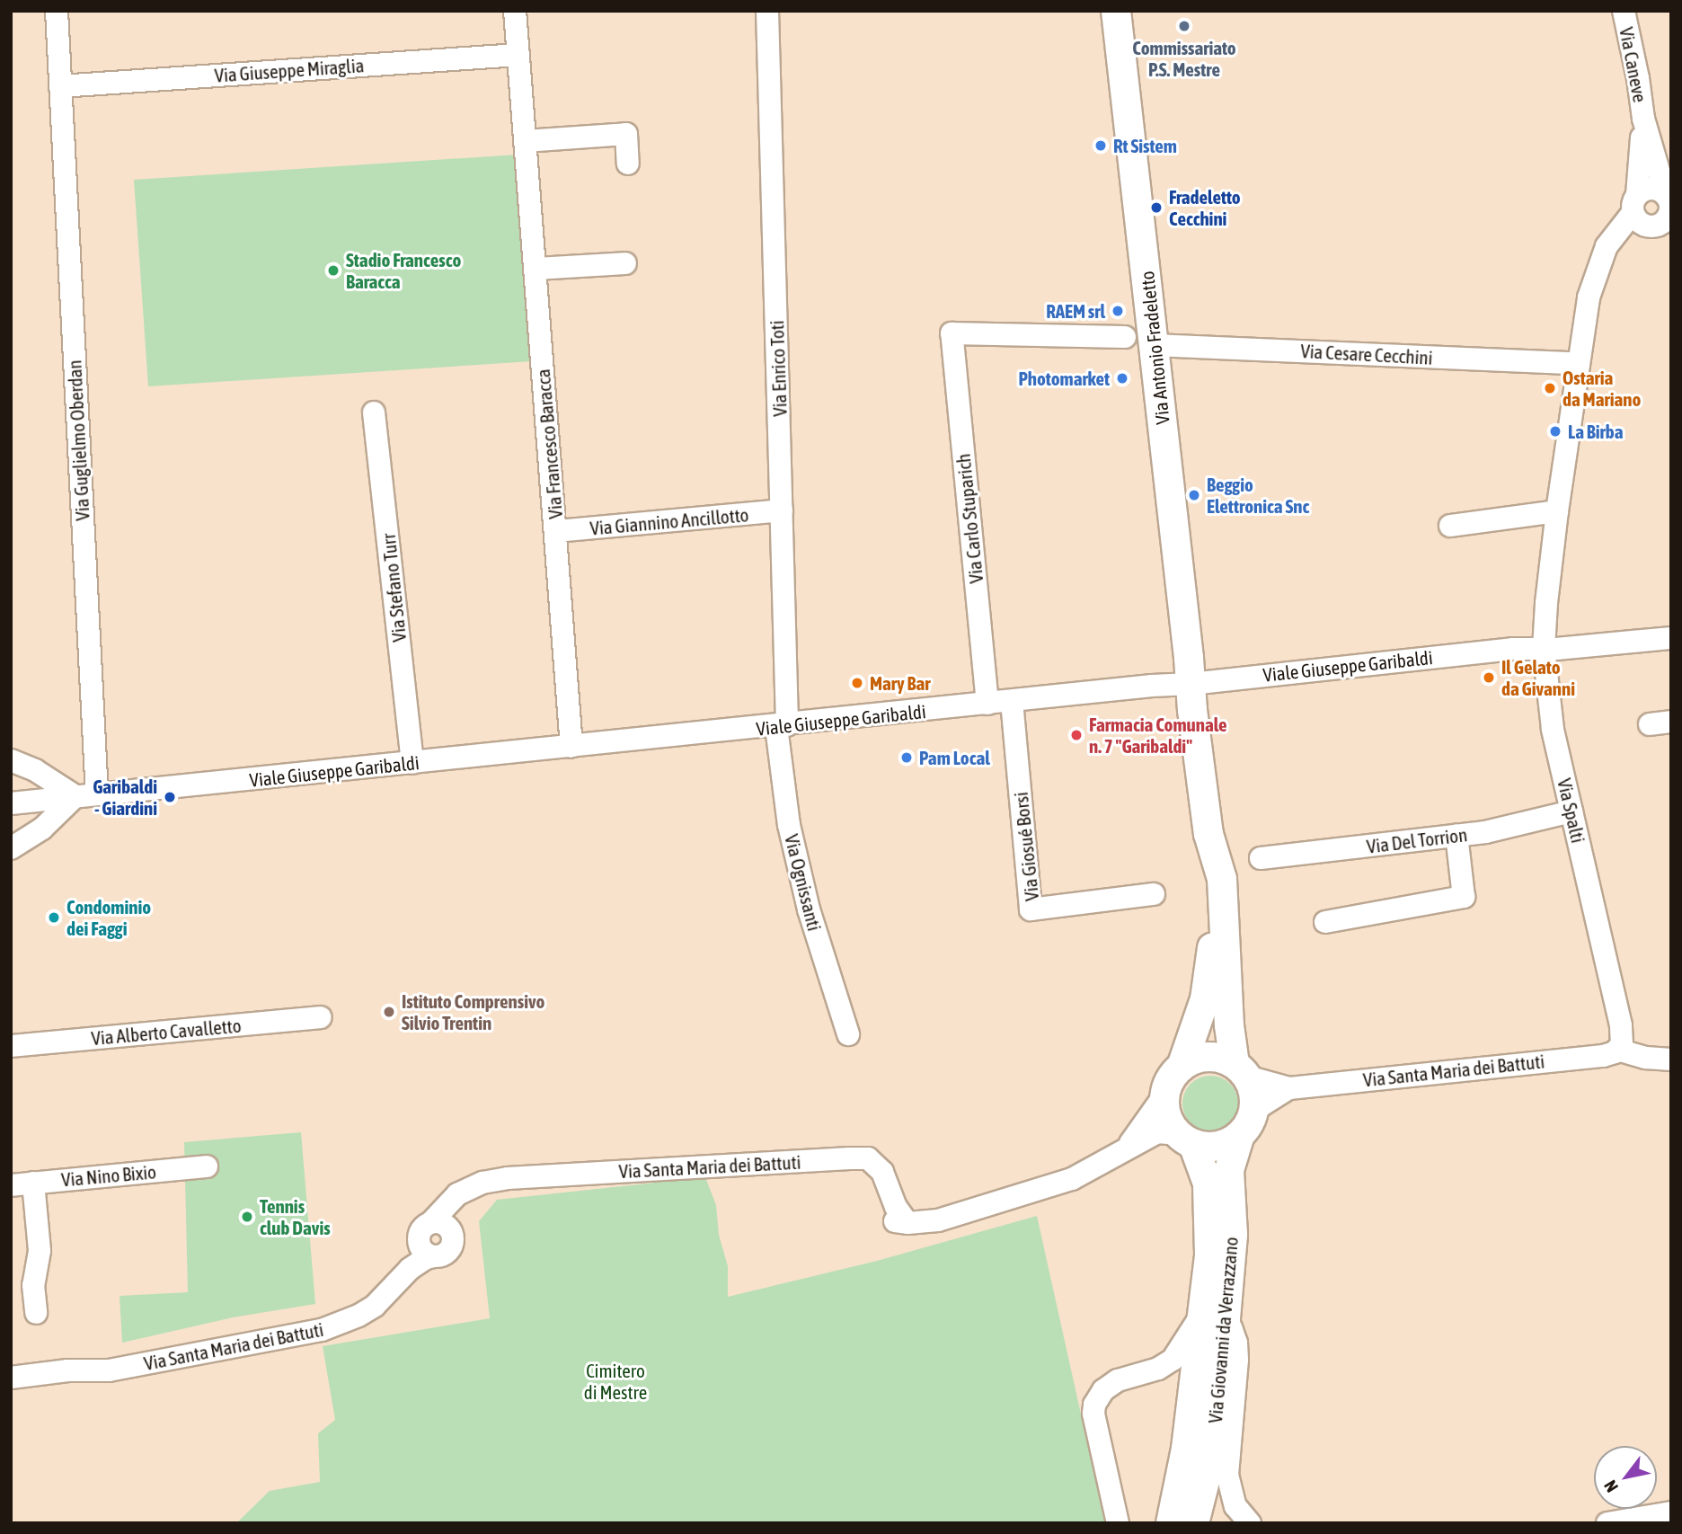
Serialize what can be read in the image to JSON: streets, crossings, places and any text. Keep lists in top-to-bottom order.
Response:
{
  "streets": {
    "main road": ["Via Antonio Fradeletto", "Via Giovanni da Verrazzano"],
    "street": [
      "Via Caneve",
      "Via Giuseppe Miraglia",
      "Via Cesare Cecchini",
      "Via Enrico Toti",
      "Via Guglielmo Oberdan",
      "Via Francesco Baracca",
      "Via Carlo Stuparich",
      "Via Giannino Ancillotto",
      "Via Stefano Turr",
      "Viale Giuseppe Garibaldi",
      "Via Spalti",
      "Via Del Torrion",
      "Via Giosué Borsi",
      "Via Ognissanti",
      "Via Alberto Cavalletto",
      "Via Santa Maria dei Battuti",
      "Via Nino Bixio"
    ]
  },
  "crossings": [
    ["Via Caneve", "Via Spalti"],
    ["Via Giuseppe Miraglia", "Via Guglielmo Oberdan"],
    ["Via Giuseppe Miraglia", "Via Francesco Baracca"],
    ["Via Antonio Fradeletto", "Via Cesare Cecchini"],
    ["Via Antonio Fradeletto", "Viale Giuseppe Garibaldi"],
    ["Via Cesare Cecchini", "Via Spalti"],
    ["Via Enrico Toti", "Via Giannino Ancillotto"],
    ["Via Enrico Toti", "Viale Giuseppe Garibaldi"],
    ["Via Enrico Toti", "Via Ognissanti"],
    ["Via Guglielmo Oberdan", "Viale Giuseppe Garibaldi"],
    ["Via Francesco Baracca", "Via Giannino Ancillotto"],
    ["Via Francesco Baracca", "Viale Giuseppe Garibaldi"],
    ["Via Carlo Stuparich", "Viale Giuseppe Garibaldi"],
    ["Via Stefano Turr", "Viale Giuseppe Garibaldi"],
    ["Viale Giuseppe Garibaldi", "Via Spalti"],
    ["Viale Giuseppe Garibaldi", "Via Giosué Borsi"],
    ["Viale Giuseppe Garibaldi", "Via Ognissanti"],
    ["Via Spalti", "Via Del Torrion"],
    ["Via Spalti", "Via Santa Maria dei Battuti"],
    ["Via Santa Maria dei Battuti", "Via Giovanni da Verrazzano"]
  ],
  "parks": ["Cimitero di Mestre"],
  "places": [
    "Commissariato P.S. Mestre",
    "Rt Sistem",
    "Fradeletto Cecchini",
    "Stadio Francesco Baracca",
    "RAEM srl",
    "Photomarket",
    "Ostaria da Mariano",
    "La Birba",
    "Beggio Elettronica Snc",
    "Il Gelato da Givanni",
    "Mary Bar",
    "Farmacia Comunale n. 7 \"Garibaldi\"",
    "Pam Local",
    "Garibaldi - Giardini",
    "Condominio dei Faggi",
    "Istituto Comprensivo Silvio Trentin",
    "Tennis club Davis"
  ],
  "north": "bottom left"
}
